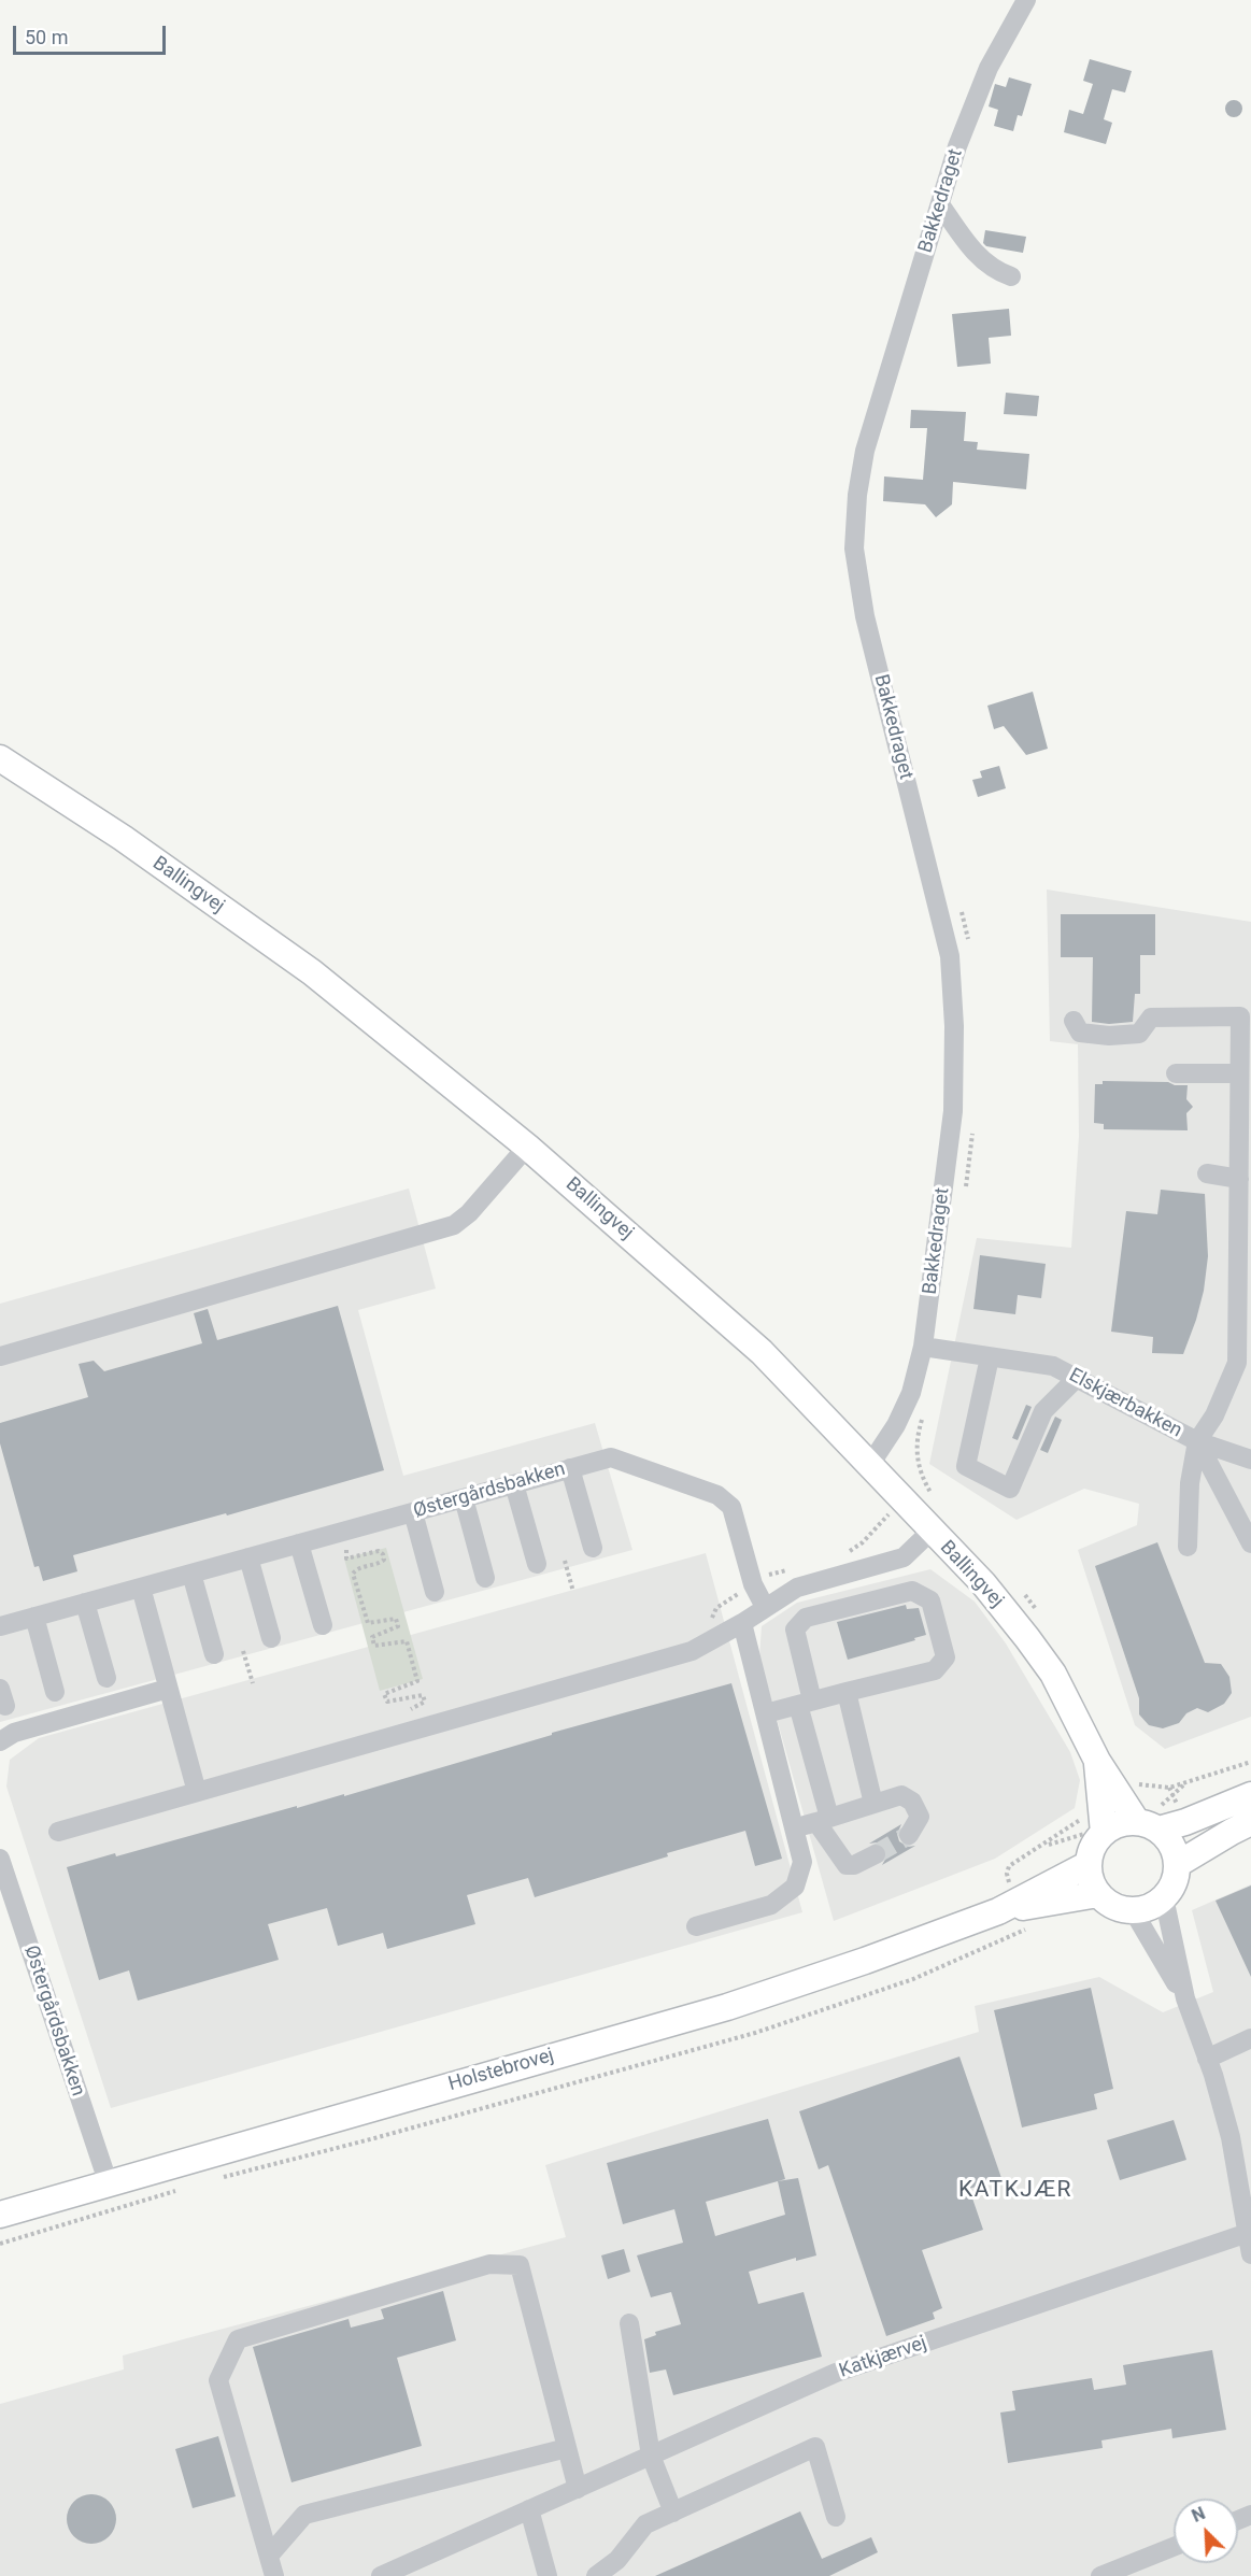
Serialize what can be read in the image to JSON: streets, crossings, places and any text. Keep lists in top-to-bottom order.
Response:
{
  "streets": {
    "main road": ["Ballingvej", "Holstebrovej"],
    "street": [
      "Bakkedraget",
      "Elskjærbakken",
      "Østergårdsbakken",
      "Katkjærvej"
    ]
  },
  "crossings": [
    ["Bakkedraget", "Ballingvej"],
    ["Bakkedraget", "Elskjærbakken"],
    ["Ballingvej", "Holstebrovej"],
    ["Østergårdsbakken", "Holstebrovej"]
  ],
  "districts": ["KATKJÆR"],
  "scale_bar": "50 m",
  "north": "top left"
}
